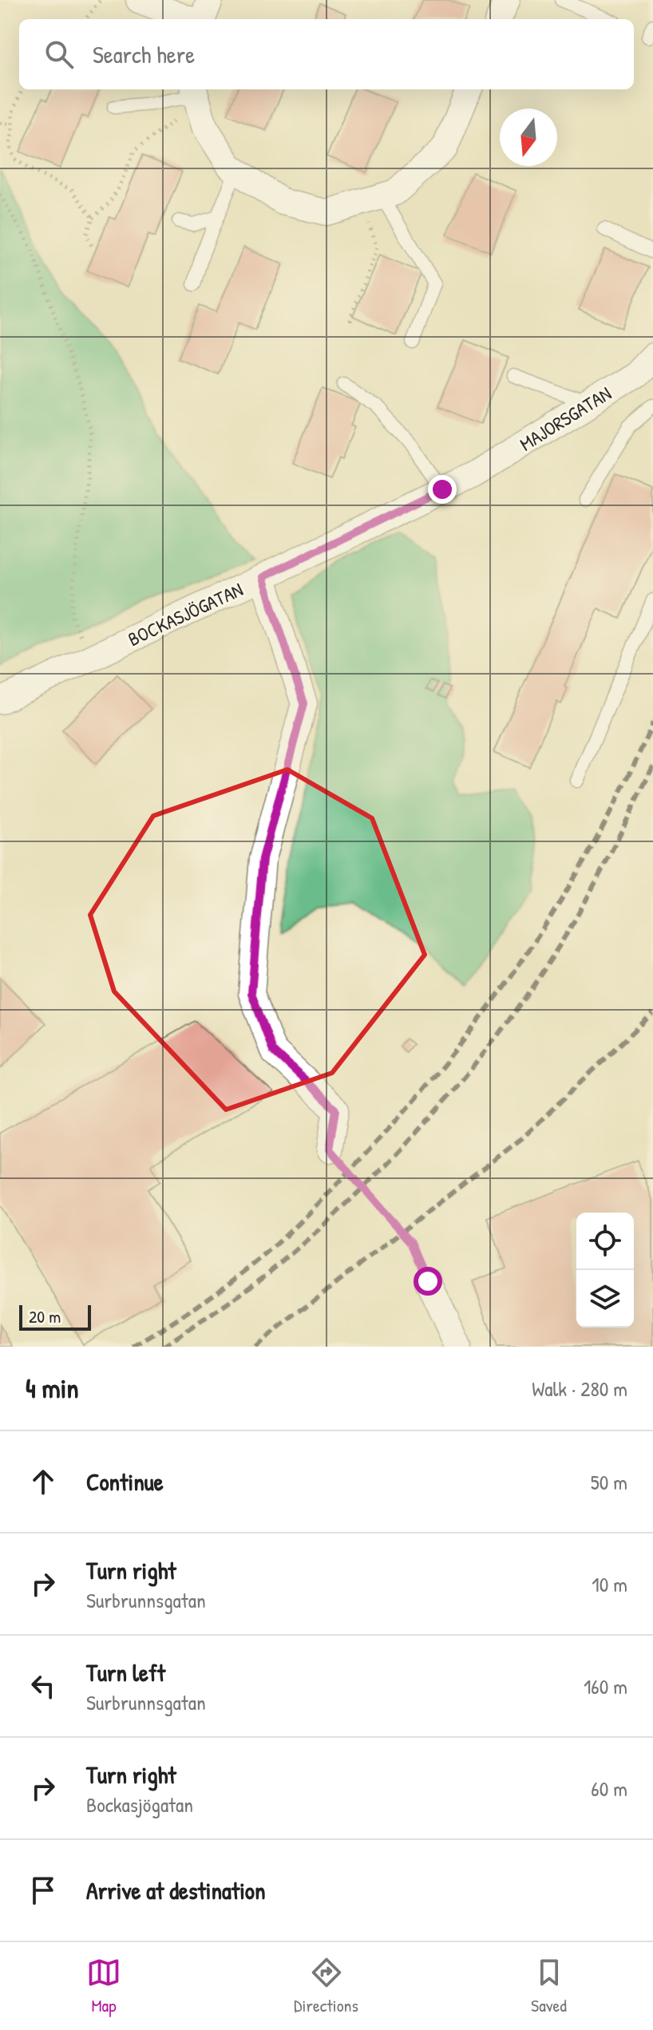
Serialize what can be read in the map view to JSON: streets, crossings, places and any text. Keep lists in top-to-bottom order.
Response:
{
  "streets": {
    "street": ["MAJORSGATAN", "BOCKASJÖGATAN"]
  },
  "crossings": [
    ["MAJORSGATAN", "BOCKASJÖGATAN"]
  ],
  "scale_bar": "20 m",
  "north": "bottom",
  "page": {
    "search": "Search here",
    "scale": "20 m",
    "heading": ["4 min", "Walk · 280 m"],
    "list": [
      ["Continue", "50 m"],
      ["Turn right", "Surbrunnsgatan", "10 m"],
      ["Turn left", "Surbrunnsgatan", "160 m"],
      ["Turn right", "Bockasjögatan", "60 m"],
      "Arrive at destination"
    ],
    "nav": ["Map", "Directions", "Saved"]
  }
}
